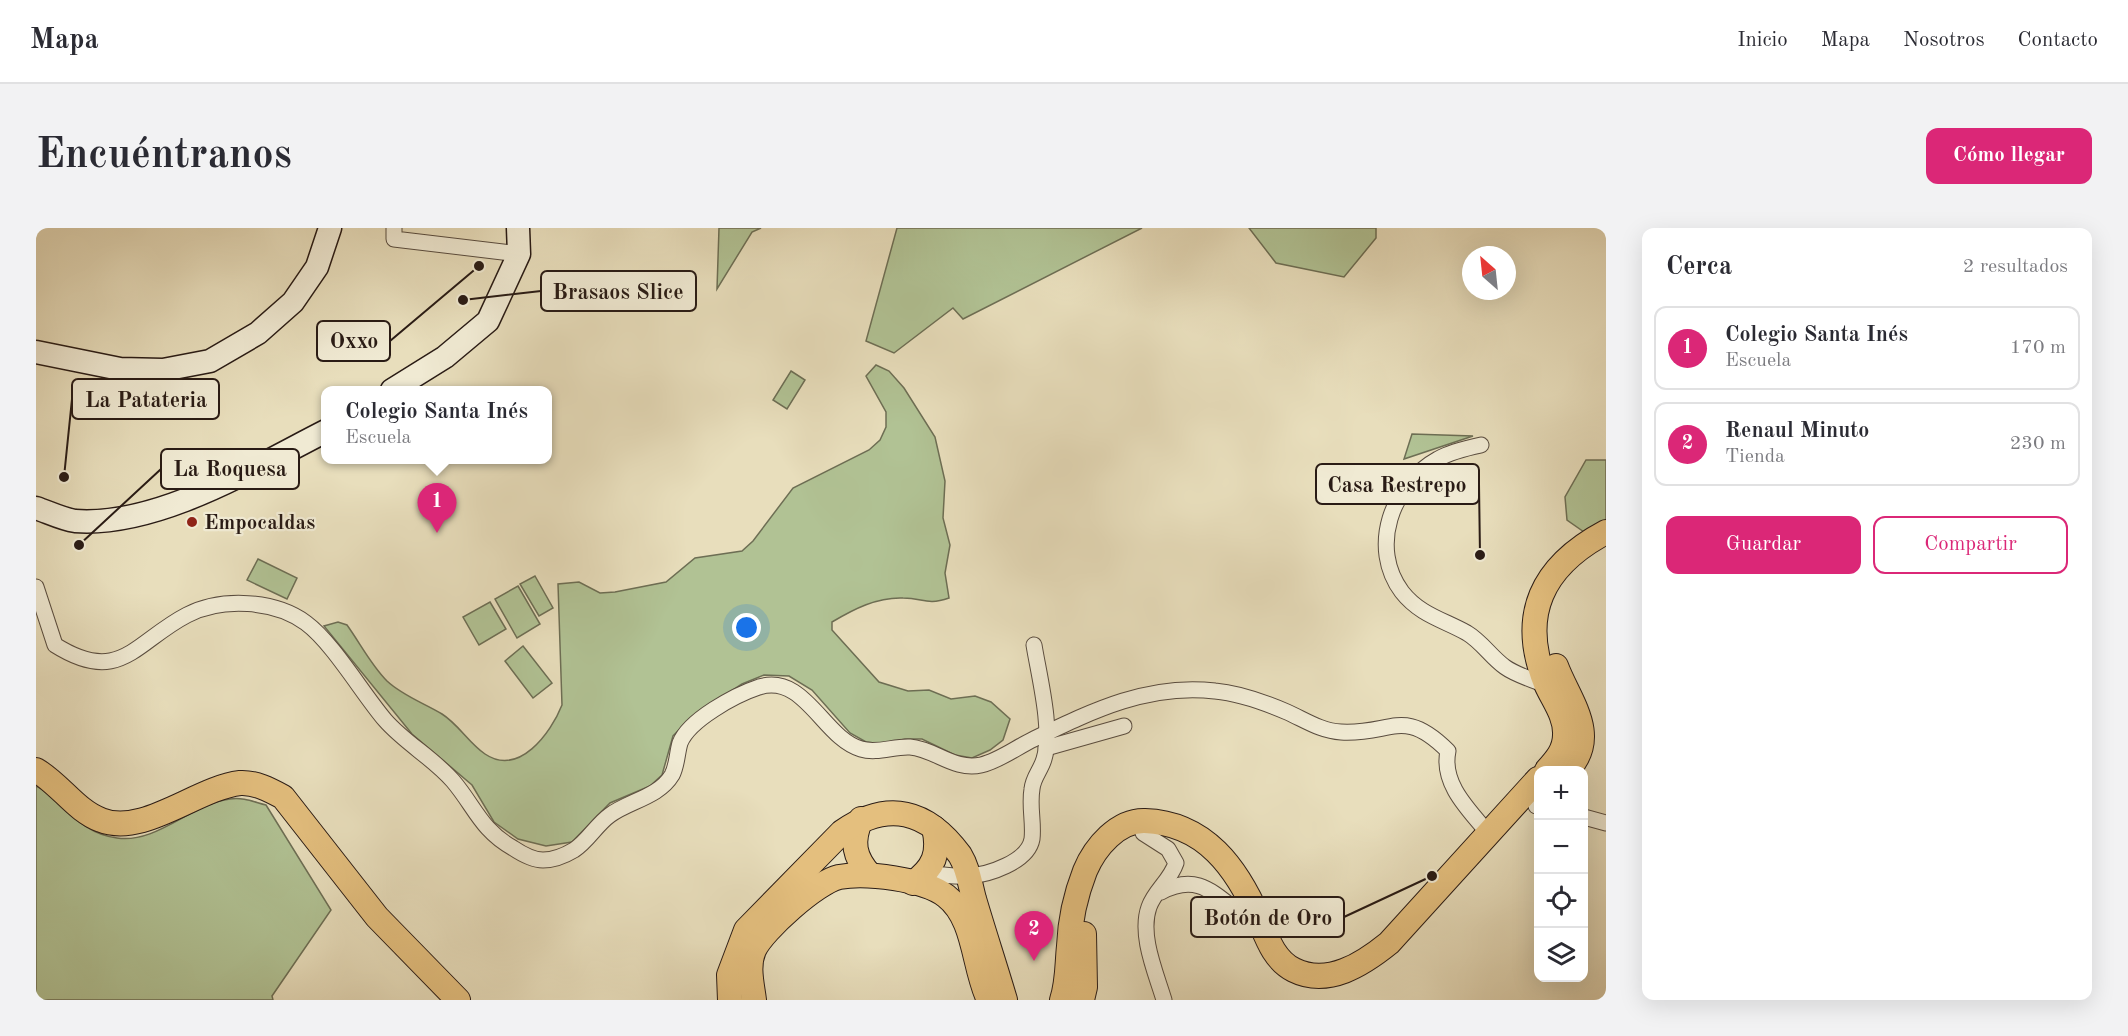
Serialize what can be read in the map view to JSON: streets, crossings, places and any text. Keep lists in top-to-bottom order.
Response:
{
  "places": [
    "Oxxo",
    "Brasaos Slice",
    "La Patateria",
    "Empocaldas",
    "La Roquesa",
    "Casa Restrepo",
    "Botón de Oro"
  ],
  "north": "top left",
  "page": {
    "header": "Mapa",
    "nav": [
      "Inicio",
      "Mapa",
      "Nosotros",
      "Contacto"
    ],
    "buttons": [
      "Cómo llegar",
      ["Guardar", "Compartir"]
    ],
    "title": "Encuéntranos",
    "heading": ["Cerca", "2 resultados"],
    "list": [
      {
        "mark": "1",
        "name": "Colegio Santa Inés",
        "note": "Escuela",
        "value": "170 m"
      },
      {
        "mark": "2",
        "name": "Renaul Minuto",
        "note": "Tienda",
        "value": "230 m"
      }
    ],
    "popup": ["Colegio Santa Inés", "Escuela"],
    "pins": ["1", "2"],
    "map_buttons": ["+", "−"]
  }
}
